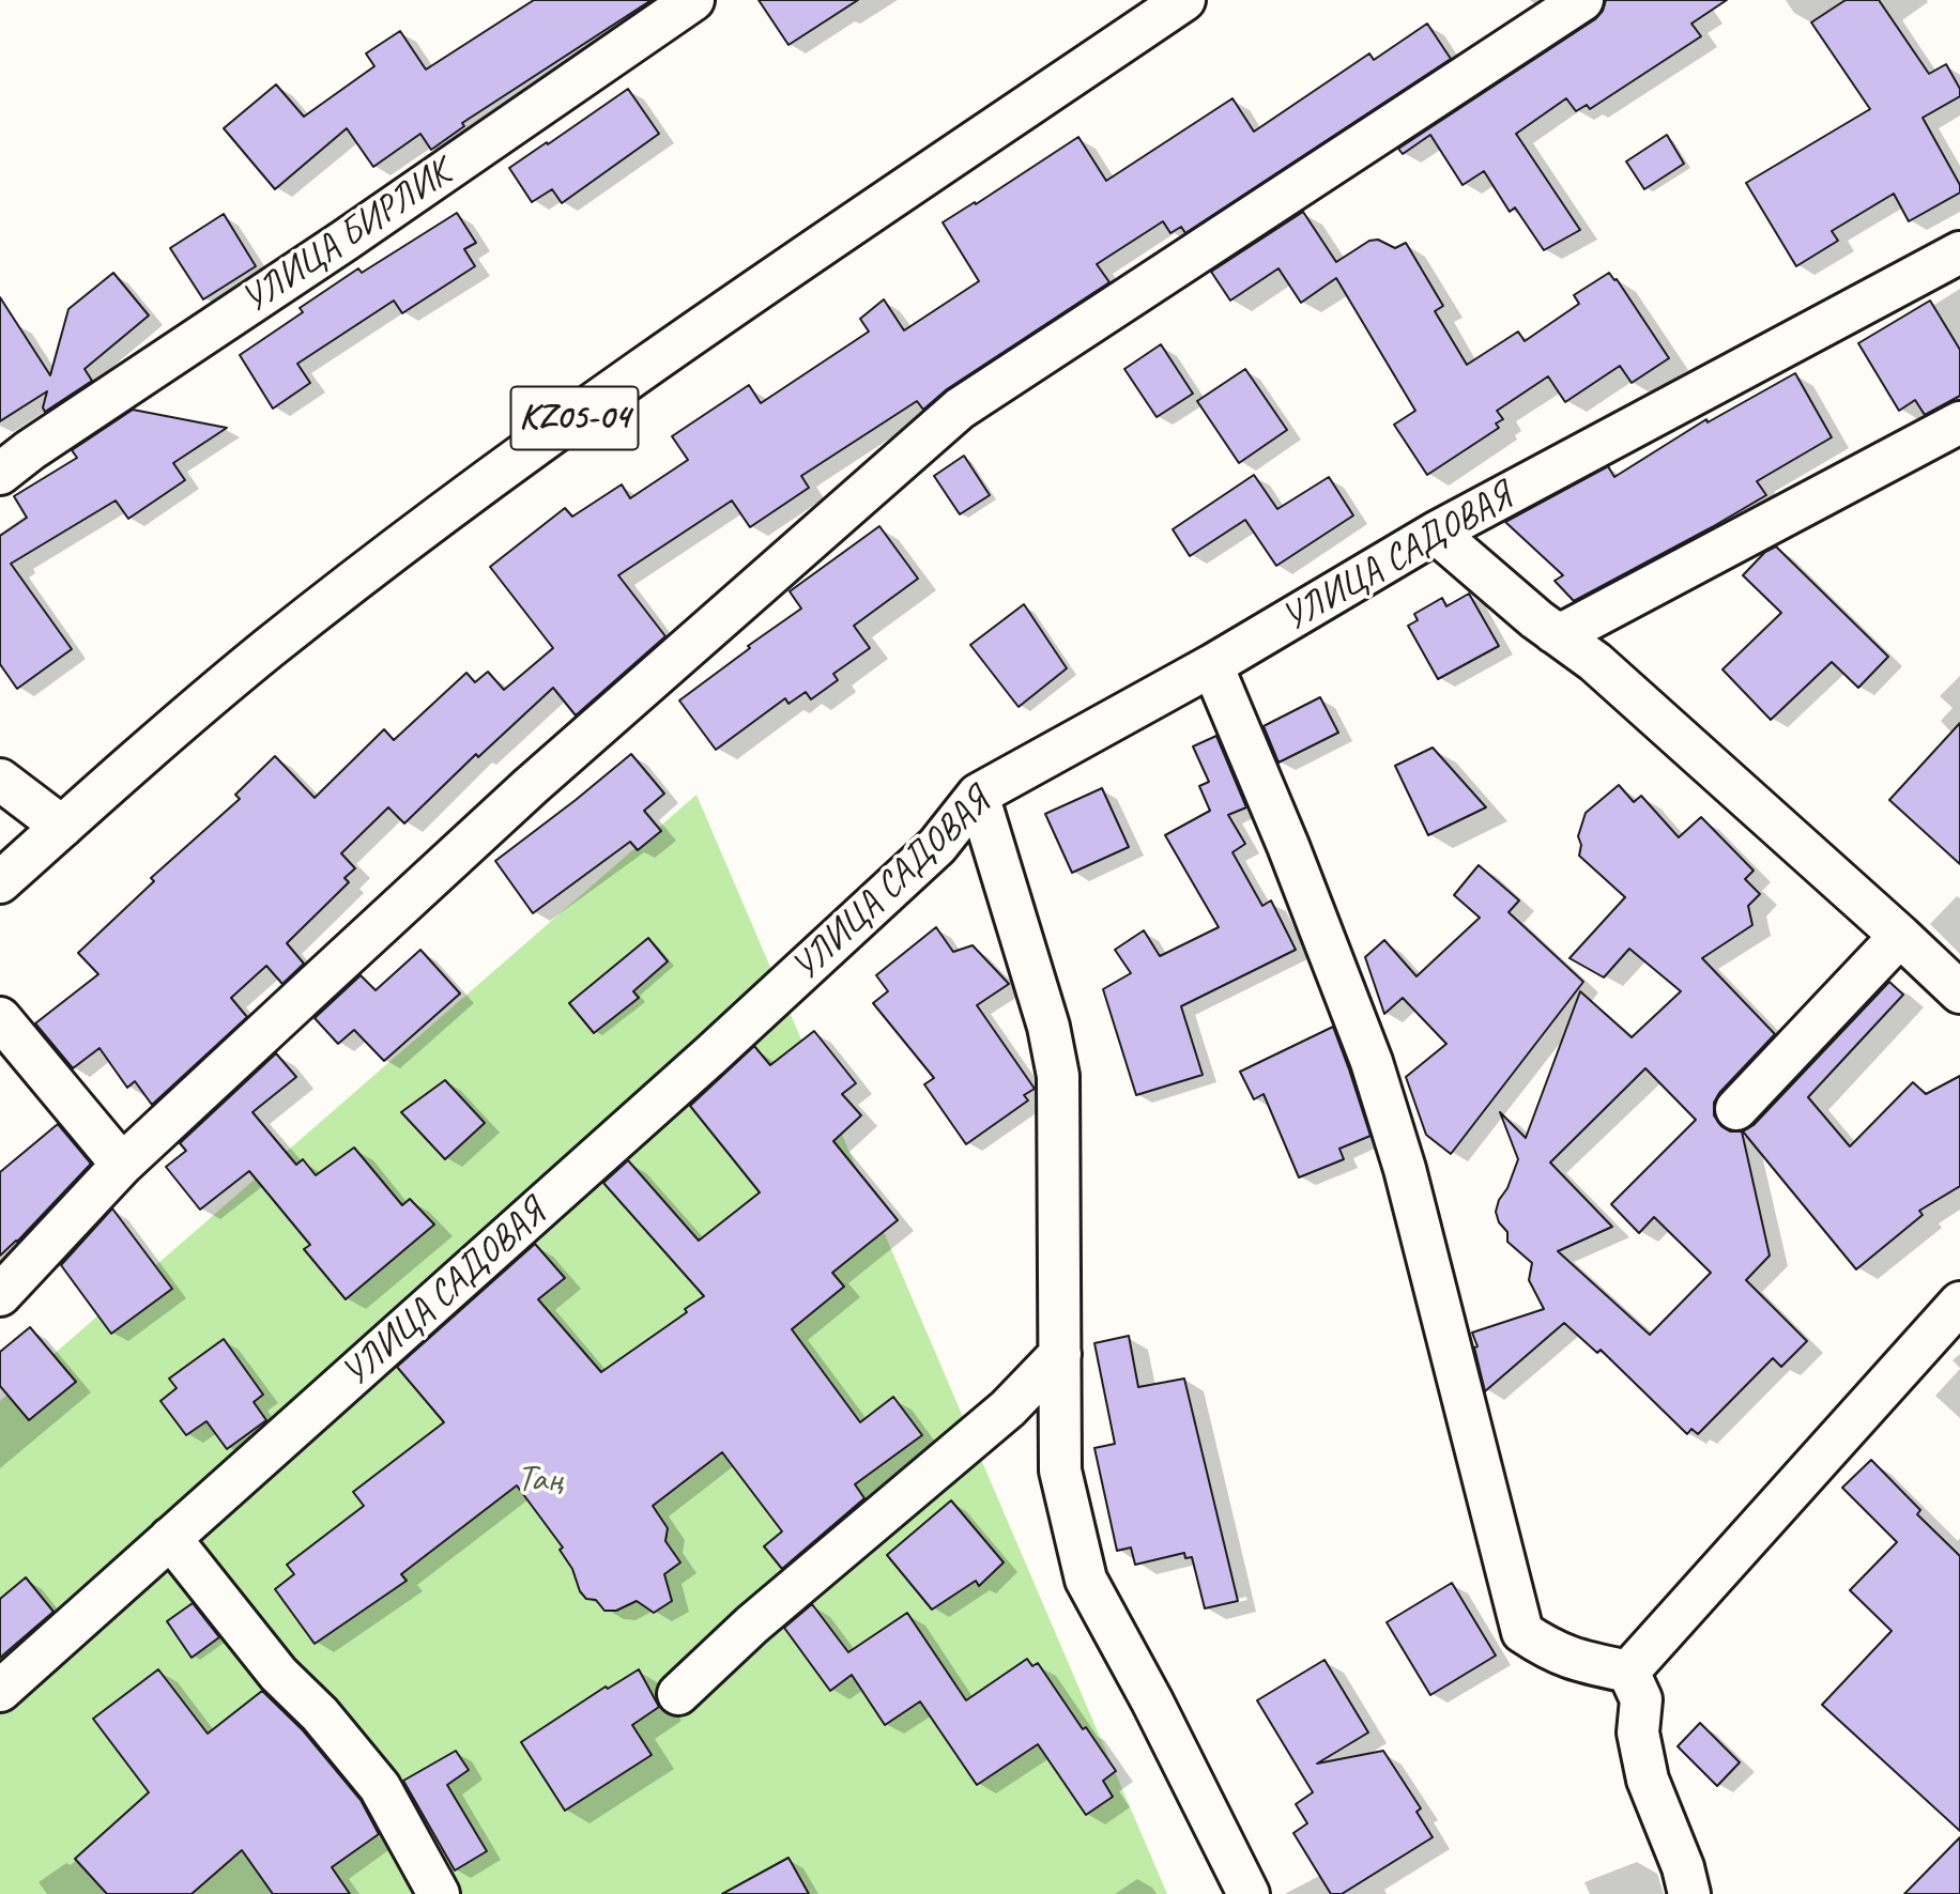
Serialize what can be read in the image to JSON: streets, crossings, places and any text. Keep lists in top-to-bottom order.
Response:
{
  "streets": {
    "street": ["УЛИЦА БИРЛИК", "KZ05-04", "УЛИЦА САДОВАЯ"]
  },
  "parks": ["Таң"]
}
